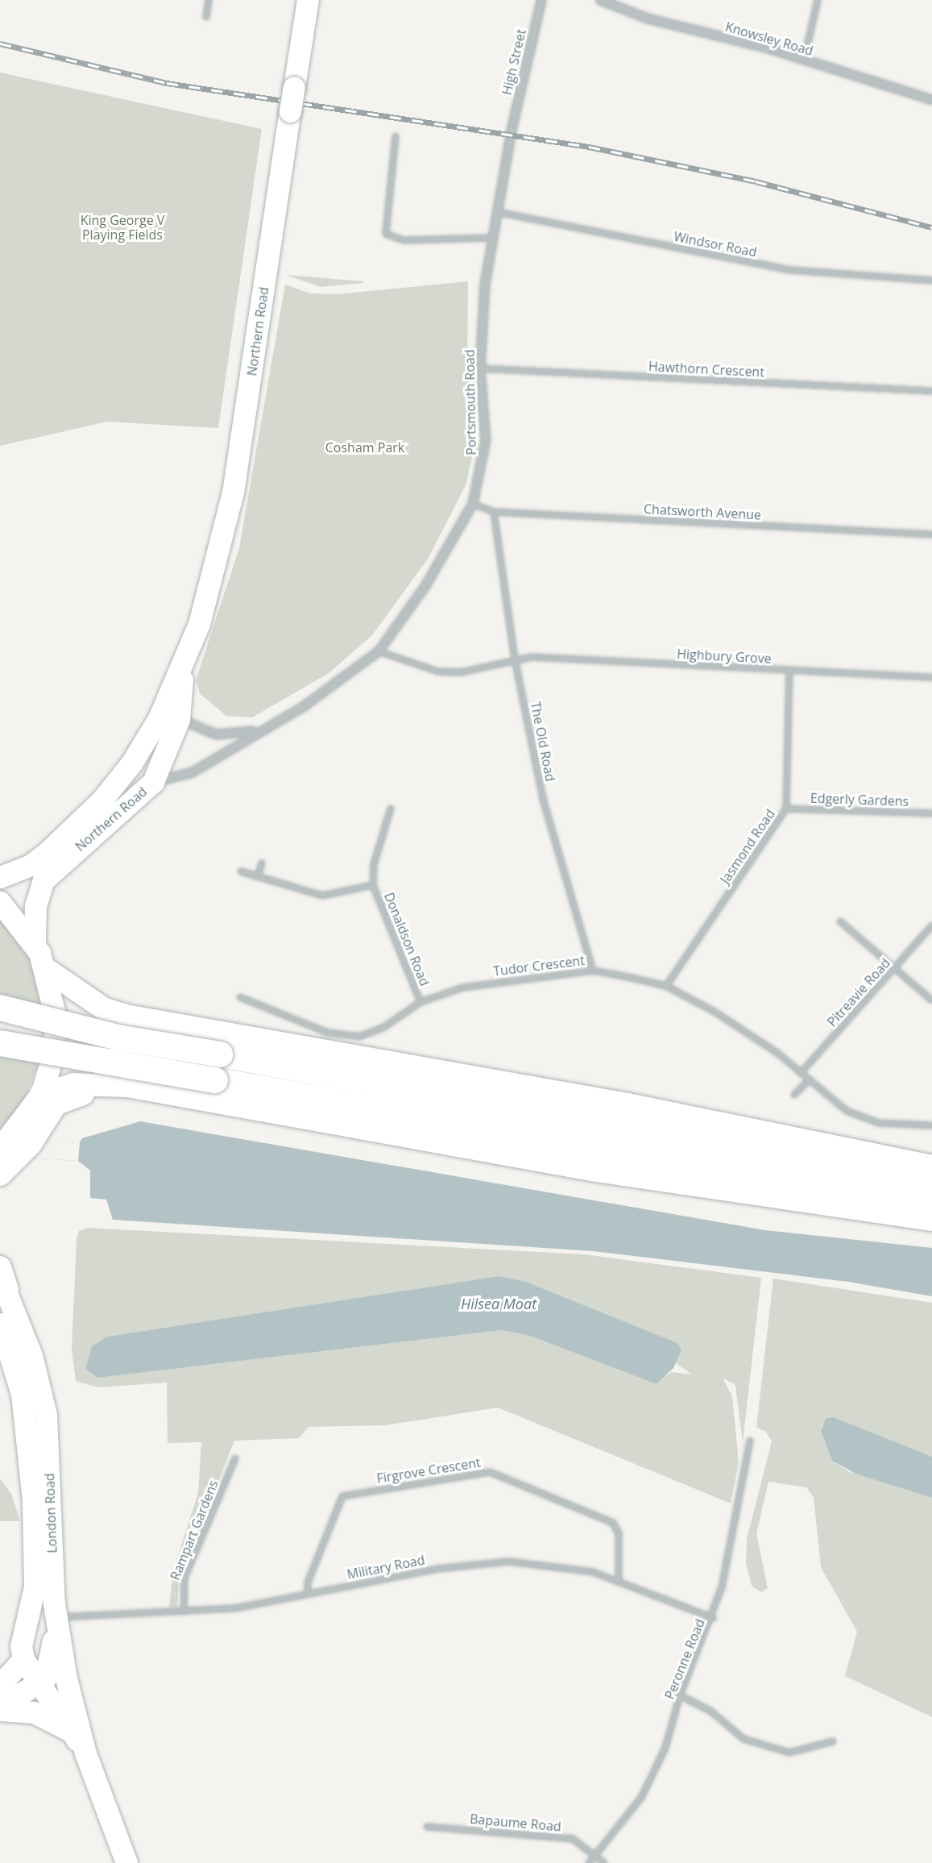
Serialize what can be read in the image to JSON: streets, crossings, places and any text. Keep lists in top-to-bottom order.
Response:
{
  "streets": {
    "main road": ["Northern Road", "London Road"],
    "street": [
      "Knowsley Road",
      "High Street",
      "Windsor Road",
      "Hawthorn Crescent",
      "Portsmouth Road",
      "Chatsworth Avenue",
      "Highbury Grove",
      "The Old Road",
      "Edgerly Gardens",
      "Jasmond Road",
      "Donaldson Road",
      "Tudor Crescent",
      "Pitreavie Road",
      "Firgrove Crescent",
      "Rampart Gardens",
      "Military Road",
      "Peronne Road",
      "Bapaume Road"
    ]
  },
  "crossings": [
    ["High Street", "Portsmouth Road"],
    ["Windsor Road", "Portsmouth Road"],
    ["Northern Road", "Portsmouth Road"],
    ["Hawthorn Crescent", "Portsmouth Road"],
    ["Portsmouth Road", "Chatsworth Avenue"],
    ["Portsmouth Road", "Highbury Grove"],
    ["Chatsworth Avenue", "The Old Road"],
    ["Highbury Grove", "The Old Road"],
    ["Highbury Grove", "Jasmond Road"],
    ["The Old Road", "Tudor Crescent"],
    ["Edgerly Gardens", "Jasmond Road"],
    ["Jasmond Road", "Tudor Crescent"],
    ["Donaldson Road", "Tudor Crescent"],
    ["Tudor Crescent", "Pitreavie Road"],
    ["Firgrove Crescent", "Military Road"],
    ["London Road", "Military Road"],
    ["Rampart Gardens", "Military Road"],
    ["Military Road", "Peronne Road"],
    ["Peronne Road", "Bapaume Road"]
  ],
  "water": ["Hilsea Moat"],
  "parks": ["King George V Playing Fields", "Cosham Park"]
}
